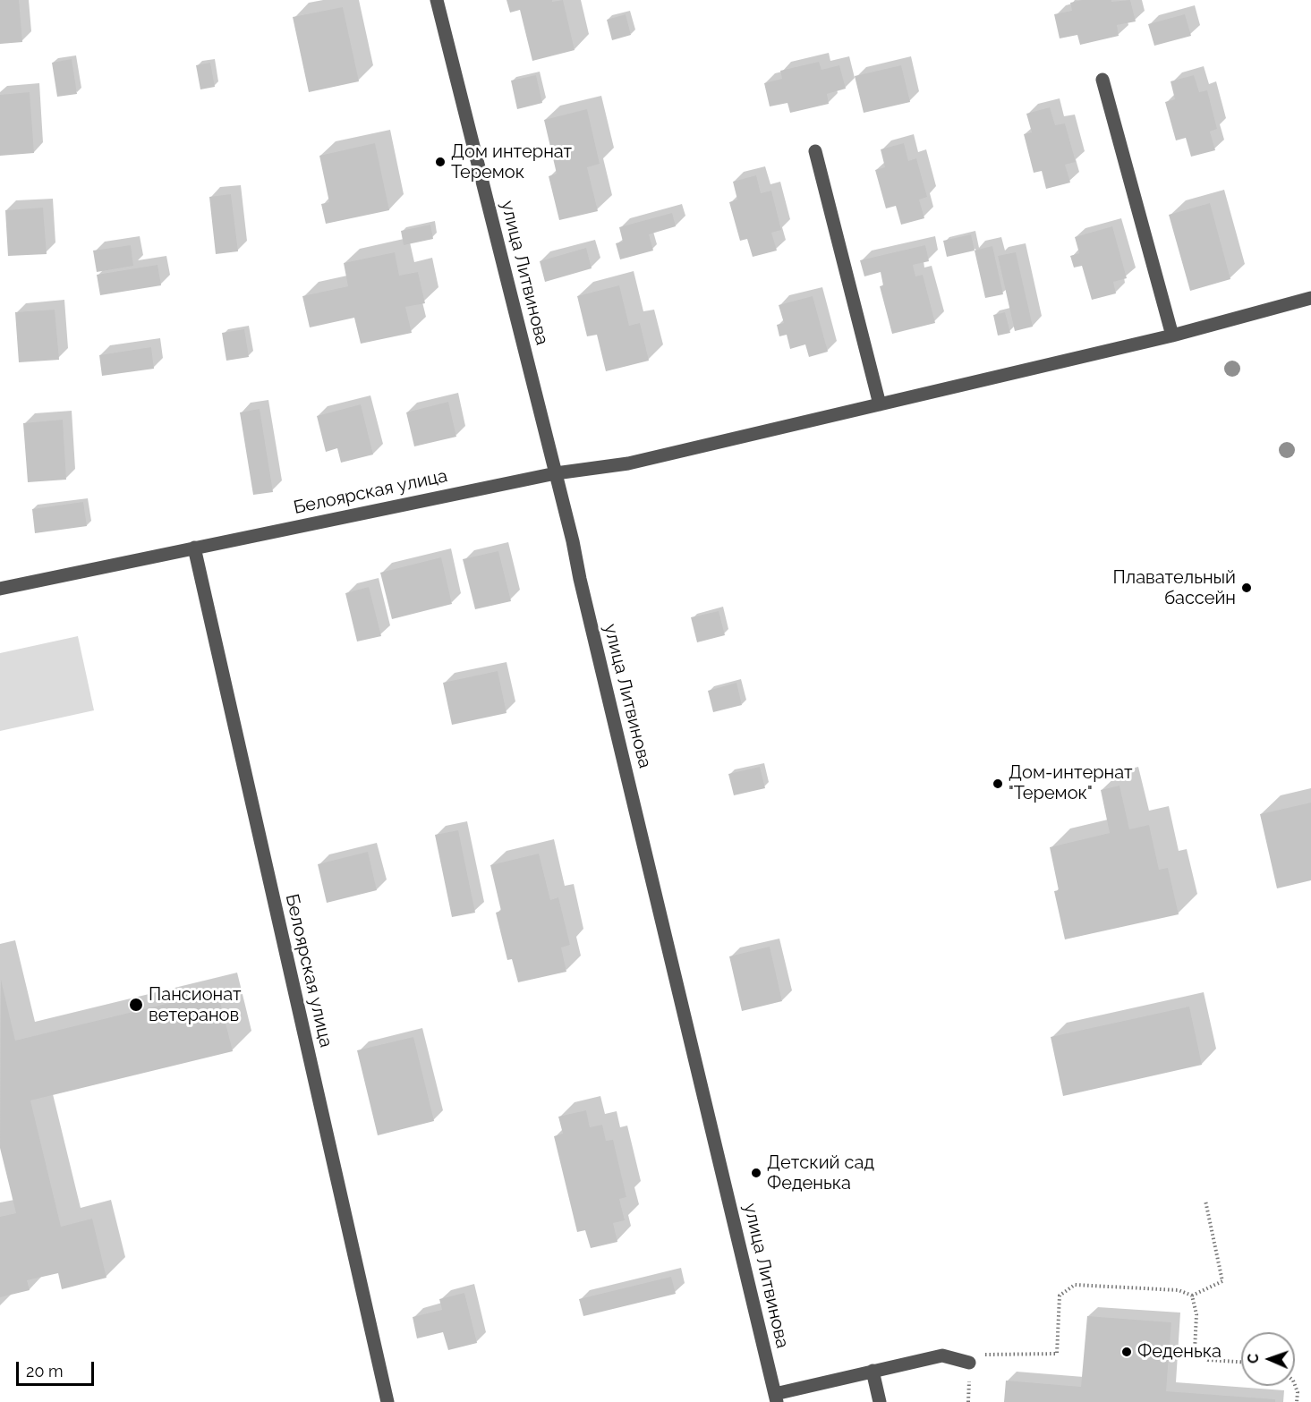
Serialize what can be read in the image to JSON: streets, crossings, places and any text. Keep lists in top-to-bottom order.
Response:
{
  "streets": {
    "street": ["улица Литвинова", "Белоярская улица"]
  },
  "crossings": [
    ["улица Литвинова", "Белоярская улица"]
  ],
  "places": [
    "Дом интернат Теремок",
    "Плавательный бассейн",
    "Дом-интернат \"Теремок\"",
    "Пансионат ветеранов",
    "Детский сад Феденька",
    "Феденька"
  ],
  "scale_bar": "20 m",
  "north": "left"
}
